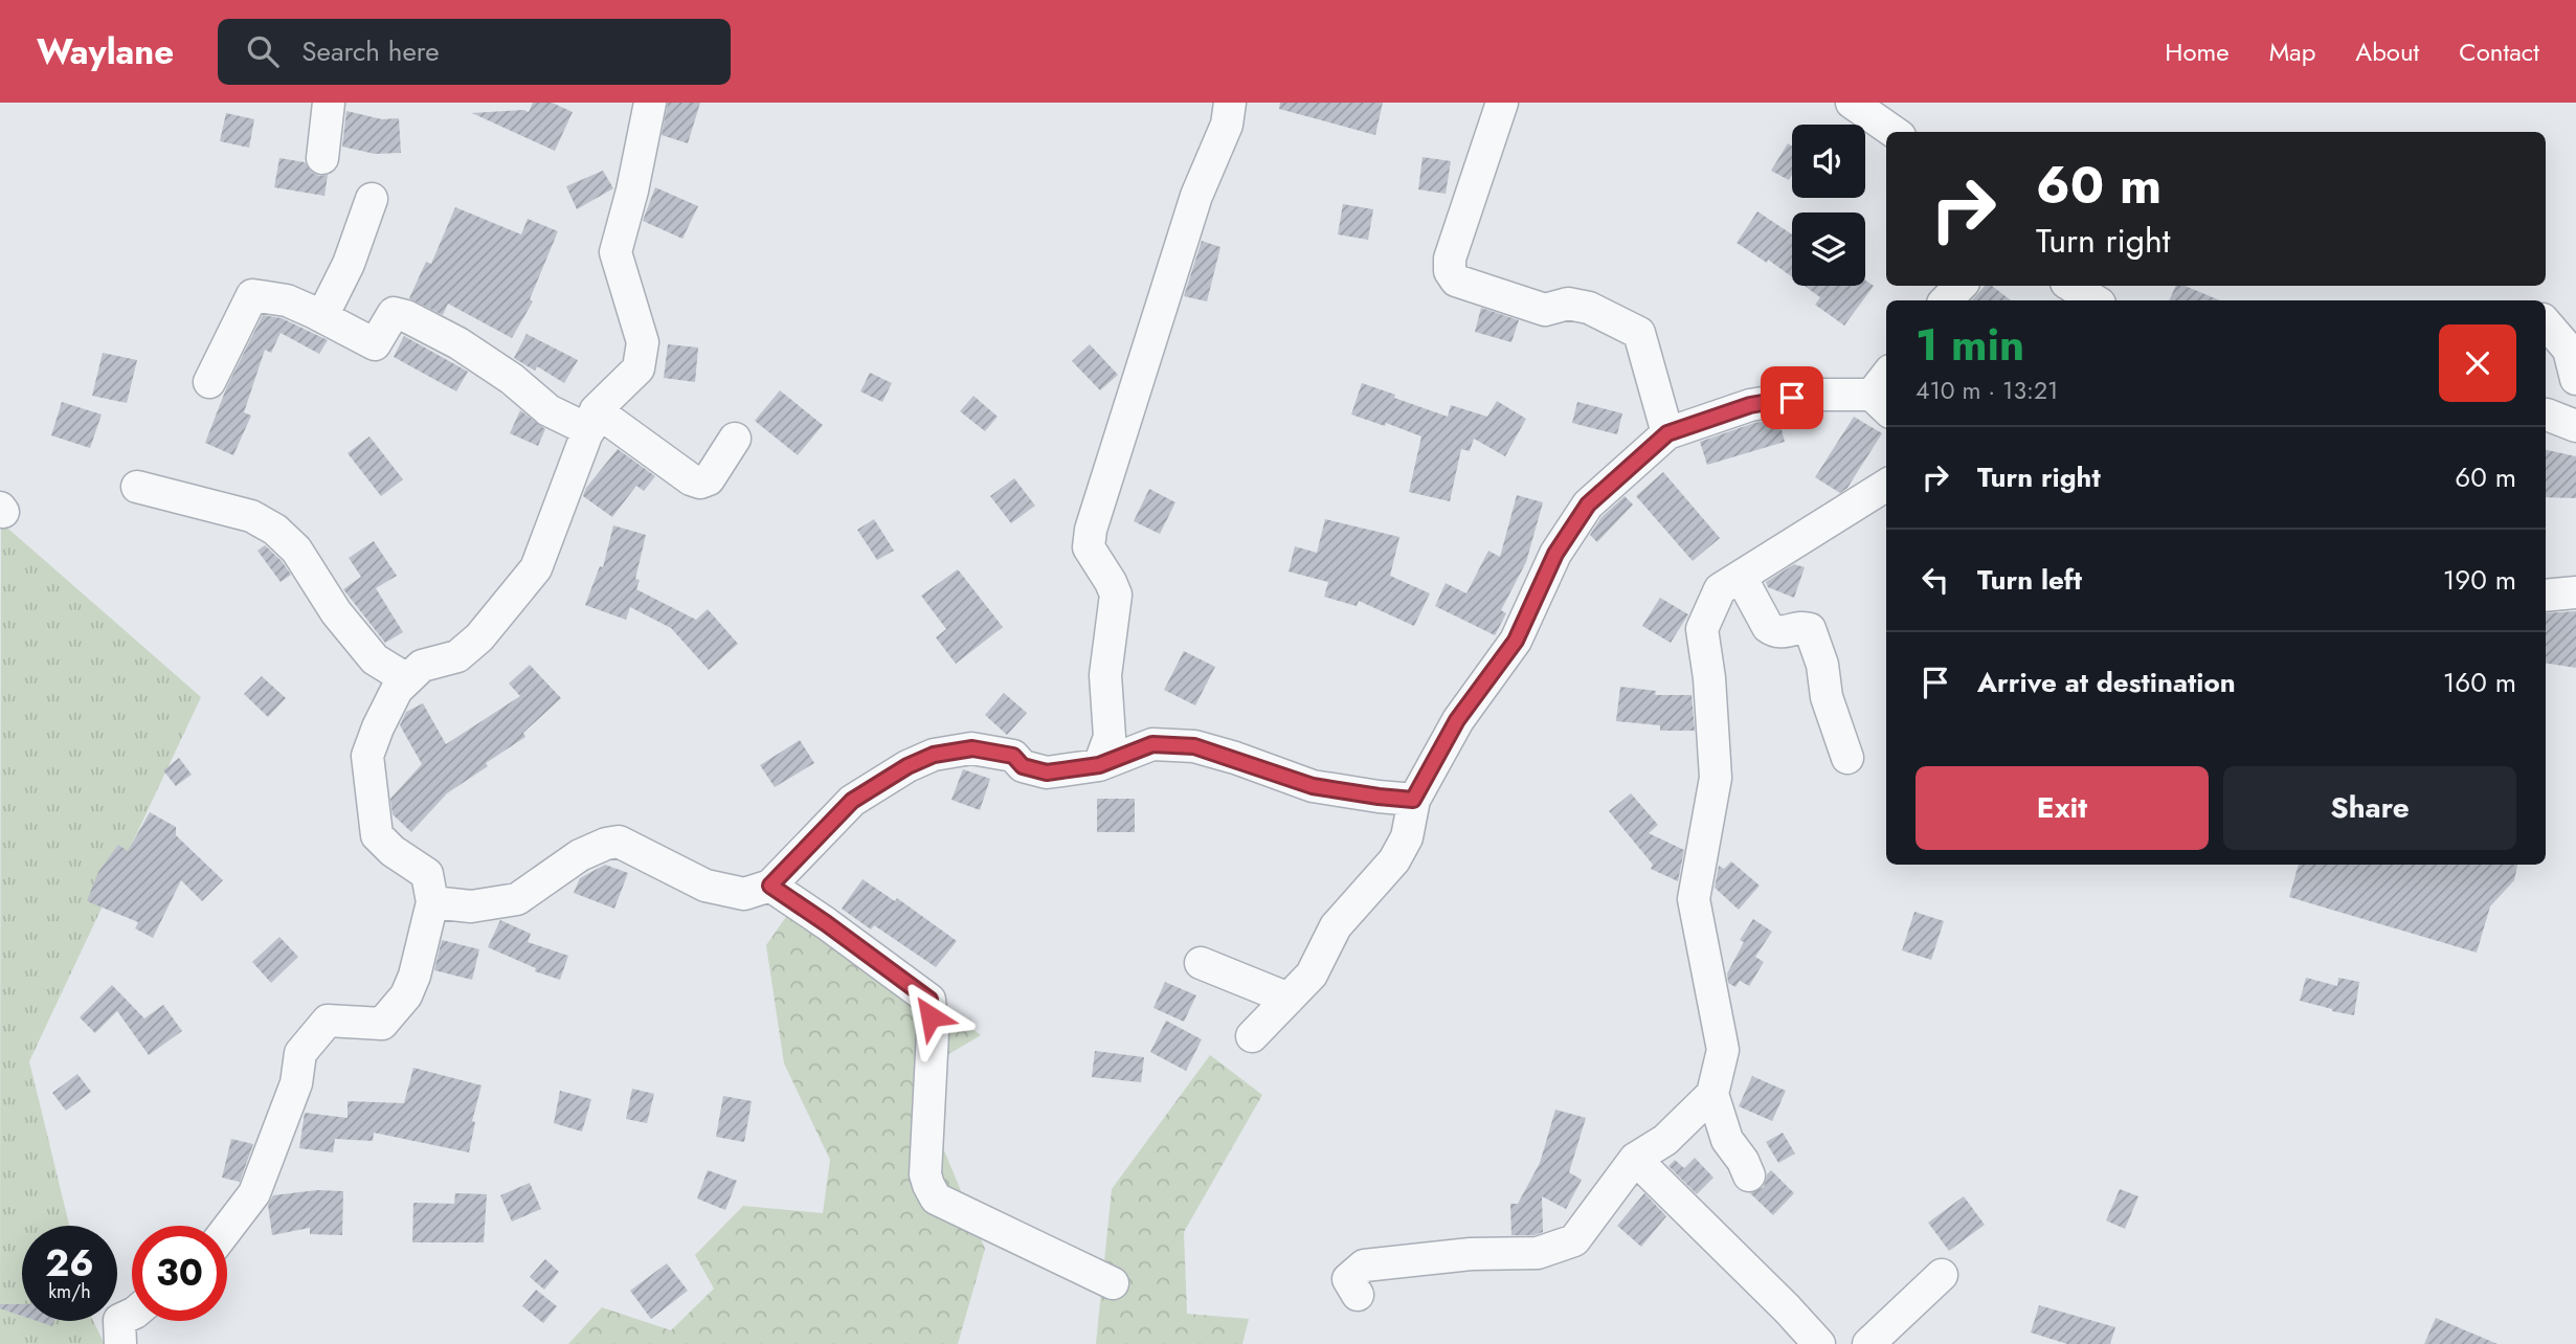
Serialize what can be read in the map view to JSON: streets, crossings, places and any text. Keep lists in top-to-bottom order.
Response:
{
  "page": {
    "header": "Waylane",
    "search": "Search here",
    "nav": [
      "Home",
      "Map",
      "About",
      "Contact"
    ],
    "turn": ["60 m", "Turn right"],
    "heading": ["1 min", "410 m · 13:21"],
    "list": [
      {
        "name": "Turn right",
        "value": "60 m"
      },
      {
        "name": "Turn left",
        "value": "190 m"
      },
      {
        "name": "Arrive at destination",
        "value": "160 m"
      }
    ],
    "buttons": ["Exit", "Share"],
    "speed": "26 km/h",
    "limit": "30"
  }
}
